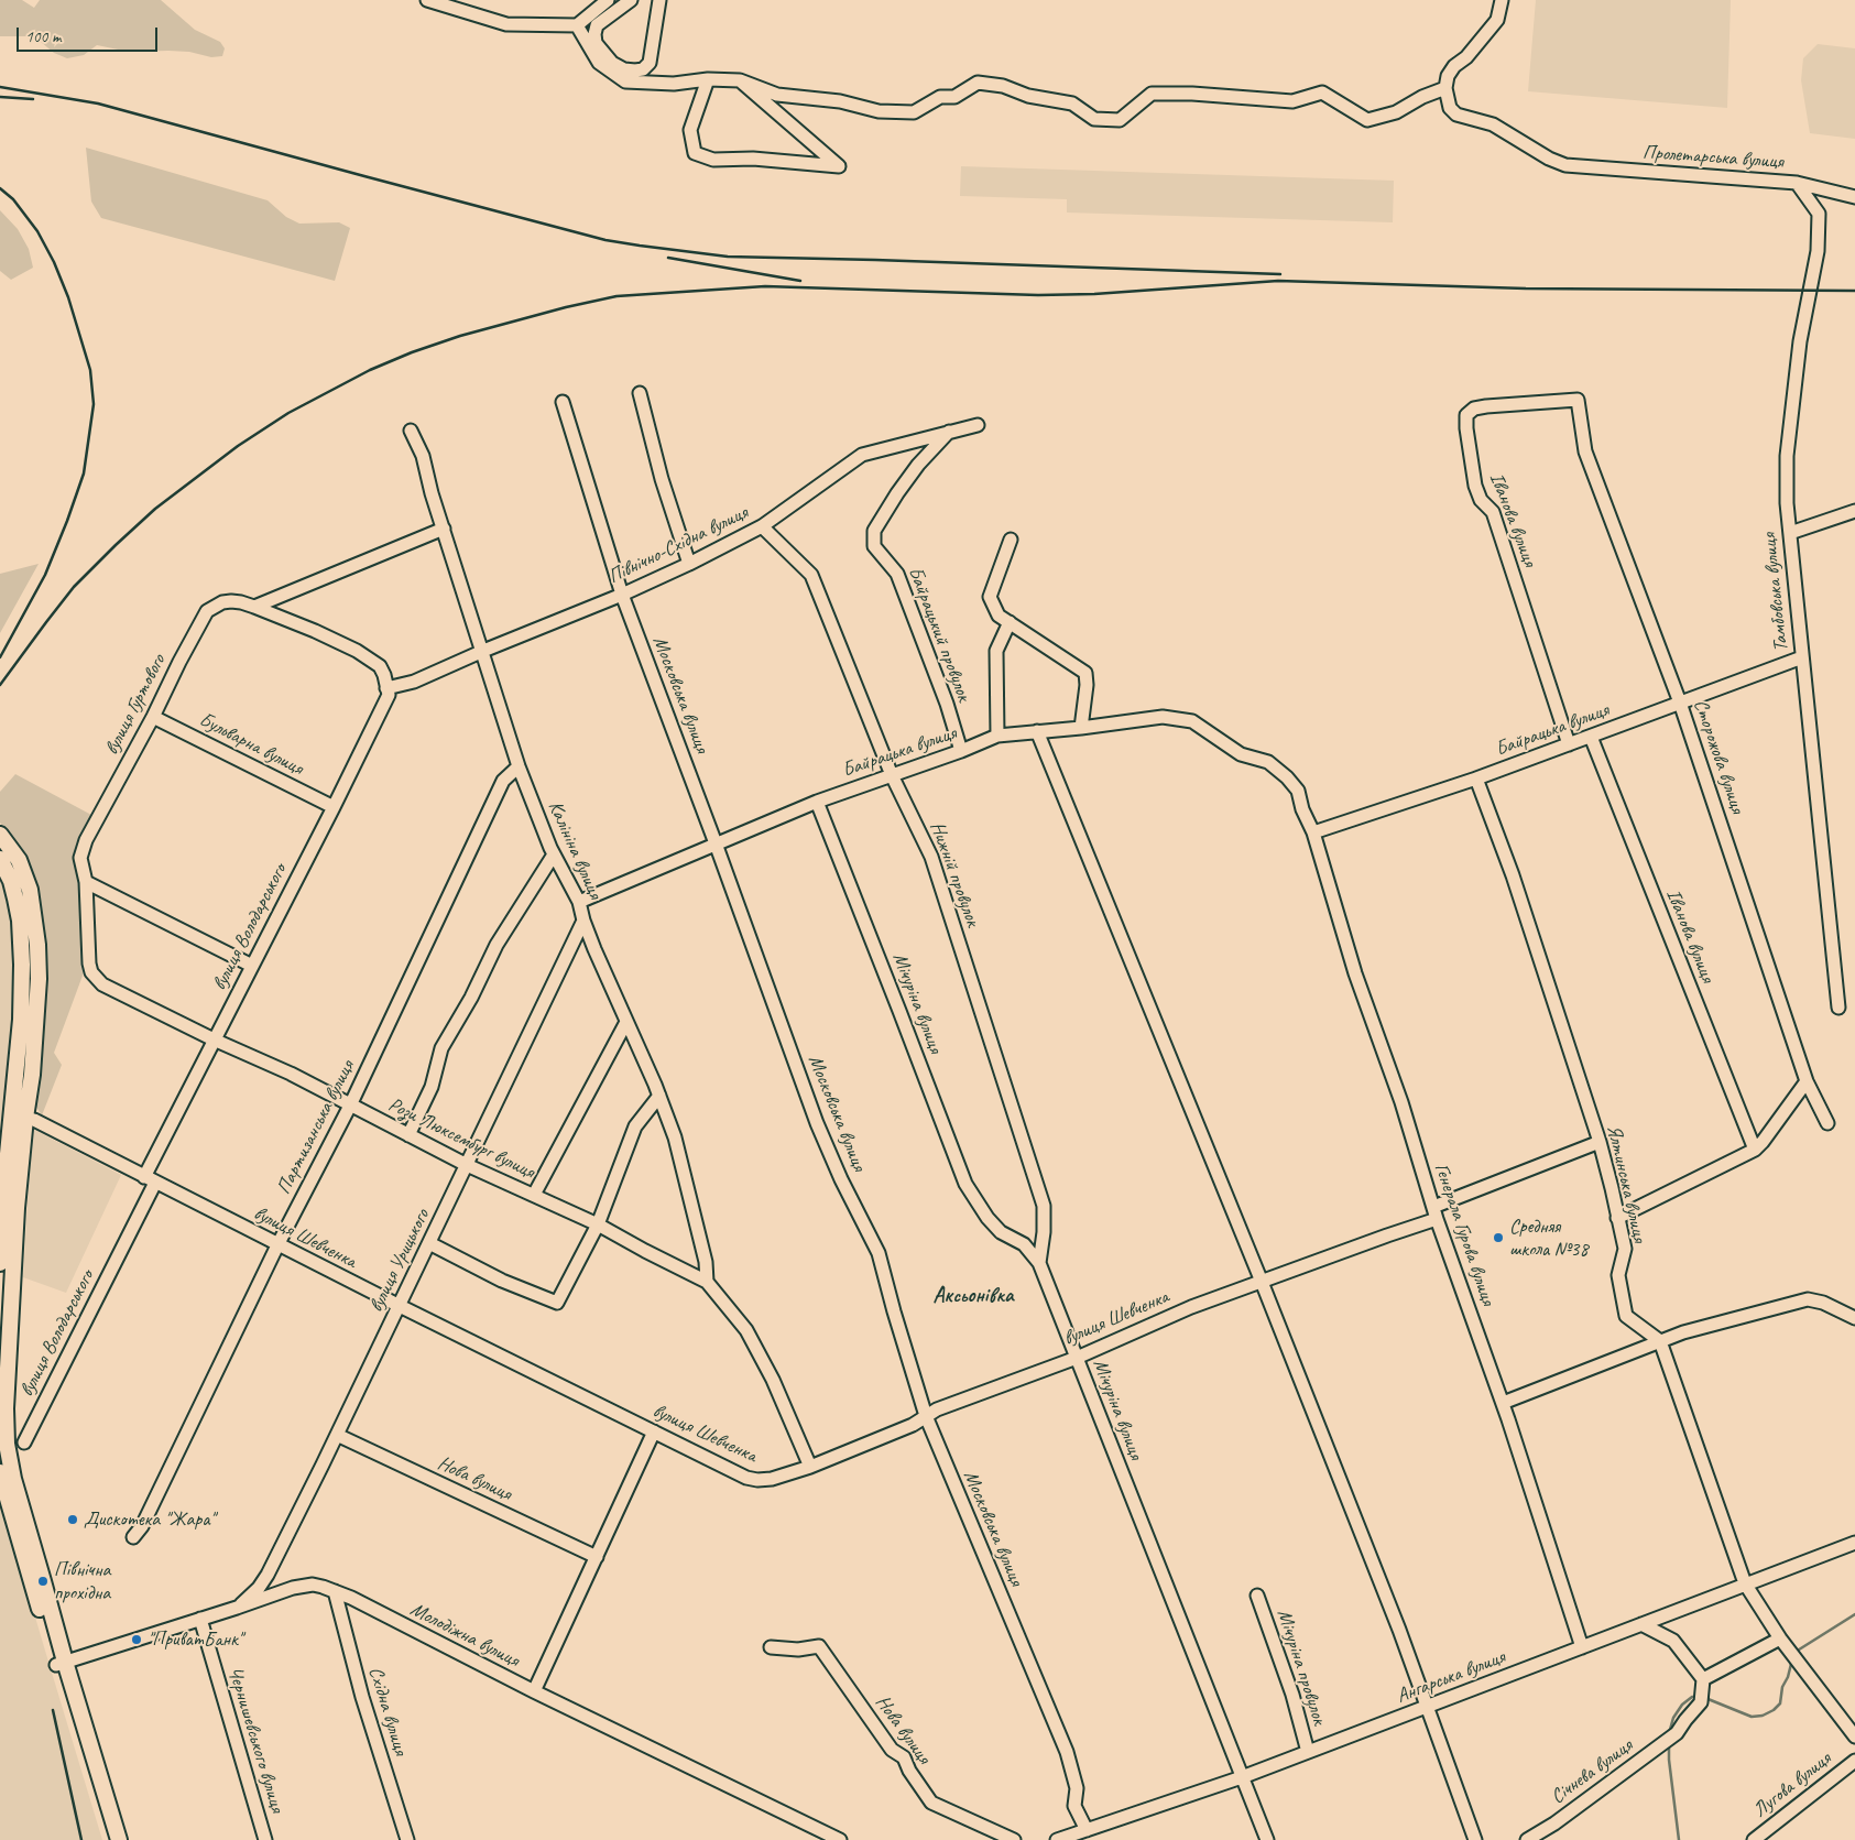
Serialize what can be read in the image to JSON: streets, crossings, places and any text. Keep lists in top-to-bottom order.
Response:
{
  "streets": {
    "street": [
      "Пролетарська вулиця",
      "Іванова вулиця",
      "Північно-Східна вулиця",
      "Тамбовська вулиця",
      "Байрацький провулок",
      "Московська вулиця",
      "вулиця Гуртового",
      "Байрацька вулиця",
      "Бульварна вулиця",
      "Сторожова вулиця",
      "Калініна вулиця",
      "Нижній провулок",
      "вулиця Володарського",
      "Мічуріна вулиця",
      "Партизанська вулиця",
      "Рози Люксембург вулиця",
      "Ялтинська вулиця",
      "Генерала Гурова вулиця",
      "вулиця Шевченка",
      "вулиця Урицького",
      "Нова вулиця",
      "Молодіжна вулиця",
      "Мічуріна провулок",
      "Ангарська вулиця",
      "Східна вулиця",
      "Чернишевського вулиця",
      "Січнева вулиця",
      "Лугова вулиця"
    ]
  },
  "crossings": [
    ["Пролетарська вулиця", "Тамбовська вулиця"],
    ["Іванова вулиця", "Байрацька вулиця"],
    ["Іванова вулиця", "Сторожова вулиця"],
    ["Північно-Східна вулиця", "Байрацький провулок"],
    ["Північно-Східна вулиця", "Московська вулиця"],
    ["Північно-Східна вулиця", "вулиця Гуртового"],
    ["Північно-Східна вулиця", "Калініна вулиця"],
    ["Північно-Східна вулиця", "Нижній провулок"],
    ["Північно-Східна вулиця", "вулиця Володарського"],
    ["Тамбовська вулиця", "Байрацька вулиця"],
    ["Байрацький провулок", "Байрацька вулиця"],
    ["Московська вулиця", "Байрацька вулиця"],
    ["Московська вулиця", "вулиця Шевченка"],
    ["Московська вулиця", "Ангарська вулиця"],
    ["вулиця Гуртового", "Бульварна вулиця"],
    ["вулиця Гуртового", "вулиця Володарського"],
    ["вулиця Гуртового", "Рози Люксембург вулиця"],
    ["Байрацька вулиця", "Сторожова вулиця"],
    ["Байрацька вулиця", "Калініна вулиця"],
    ["Байрацька вулиця", "Нижній провулок"],
    ["Байрацька вулиця", "Мічуріна вулиця"],
    ["Байрацька вулиця", "Ялтинська вулиця"],
    ["Байрацька вулиця", "Генерала Гурова вулиця"],
    ["Бульварна вулиця", "вулиця Володарського"],
    ["Калініна вулиця", "Партизанська вулиця"],
    ["Калініна вулиця", "Рози Люксембург вулиця"],
    ["Калініна вулиця", "вулиця Урицького"],
    ["Нижній провулок", "Мічуріна вулиця"],
    ["вулиця Володарського", "Рози Люксембург вулиця"],
    ["вулиця Володарського", "вулиця Шевченка"],
    ["Мічуріна вулиця", "вулиця Шевченка"],
    ["Мічуріна вулиця", "Ангарська вулиця"],
    ["Партизанська вулиця", "Рози Люксембург вулиця"],
    ["Партизанська вулиця", "вулиця Шевченка"],
    ["Рози Люксембург вулиця", "вулиця Шевченка"],
    ["Рози Люксембург вулиця", "вулиця Урицького"],
    ["Ялтинська вулиця", "вулиця Шевченка"],
    ["Генерала Гурова вулиця", "вулиця Шевченка"],
    ["Генерала Гурова вулиця", "Ангарська вулиця"],
    ["вулиця Шевченка", "вулиця Урицького"],
    ["вулиця Урицького", "Нова вулиця"],
    ["вулиця Урицького", "Молодіжна вулиця"],
    ["Молодіжна вулиця", "Східна вулиця"],
    ["Молодіжна вулиця", "Чернишевського вулиця"],
    ["Мічуріна провулок", "Ангарська вулиця"]
  ],
  "districts": ["Аксьонівка"],
  "places": [
    "Средняя школа №38",
    "Дискотека \"Жара\"",
    "Північна прохідна",
    "\"ПриватБанк\""
  ],
  "scale_bar": "100 m"
}
